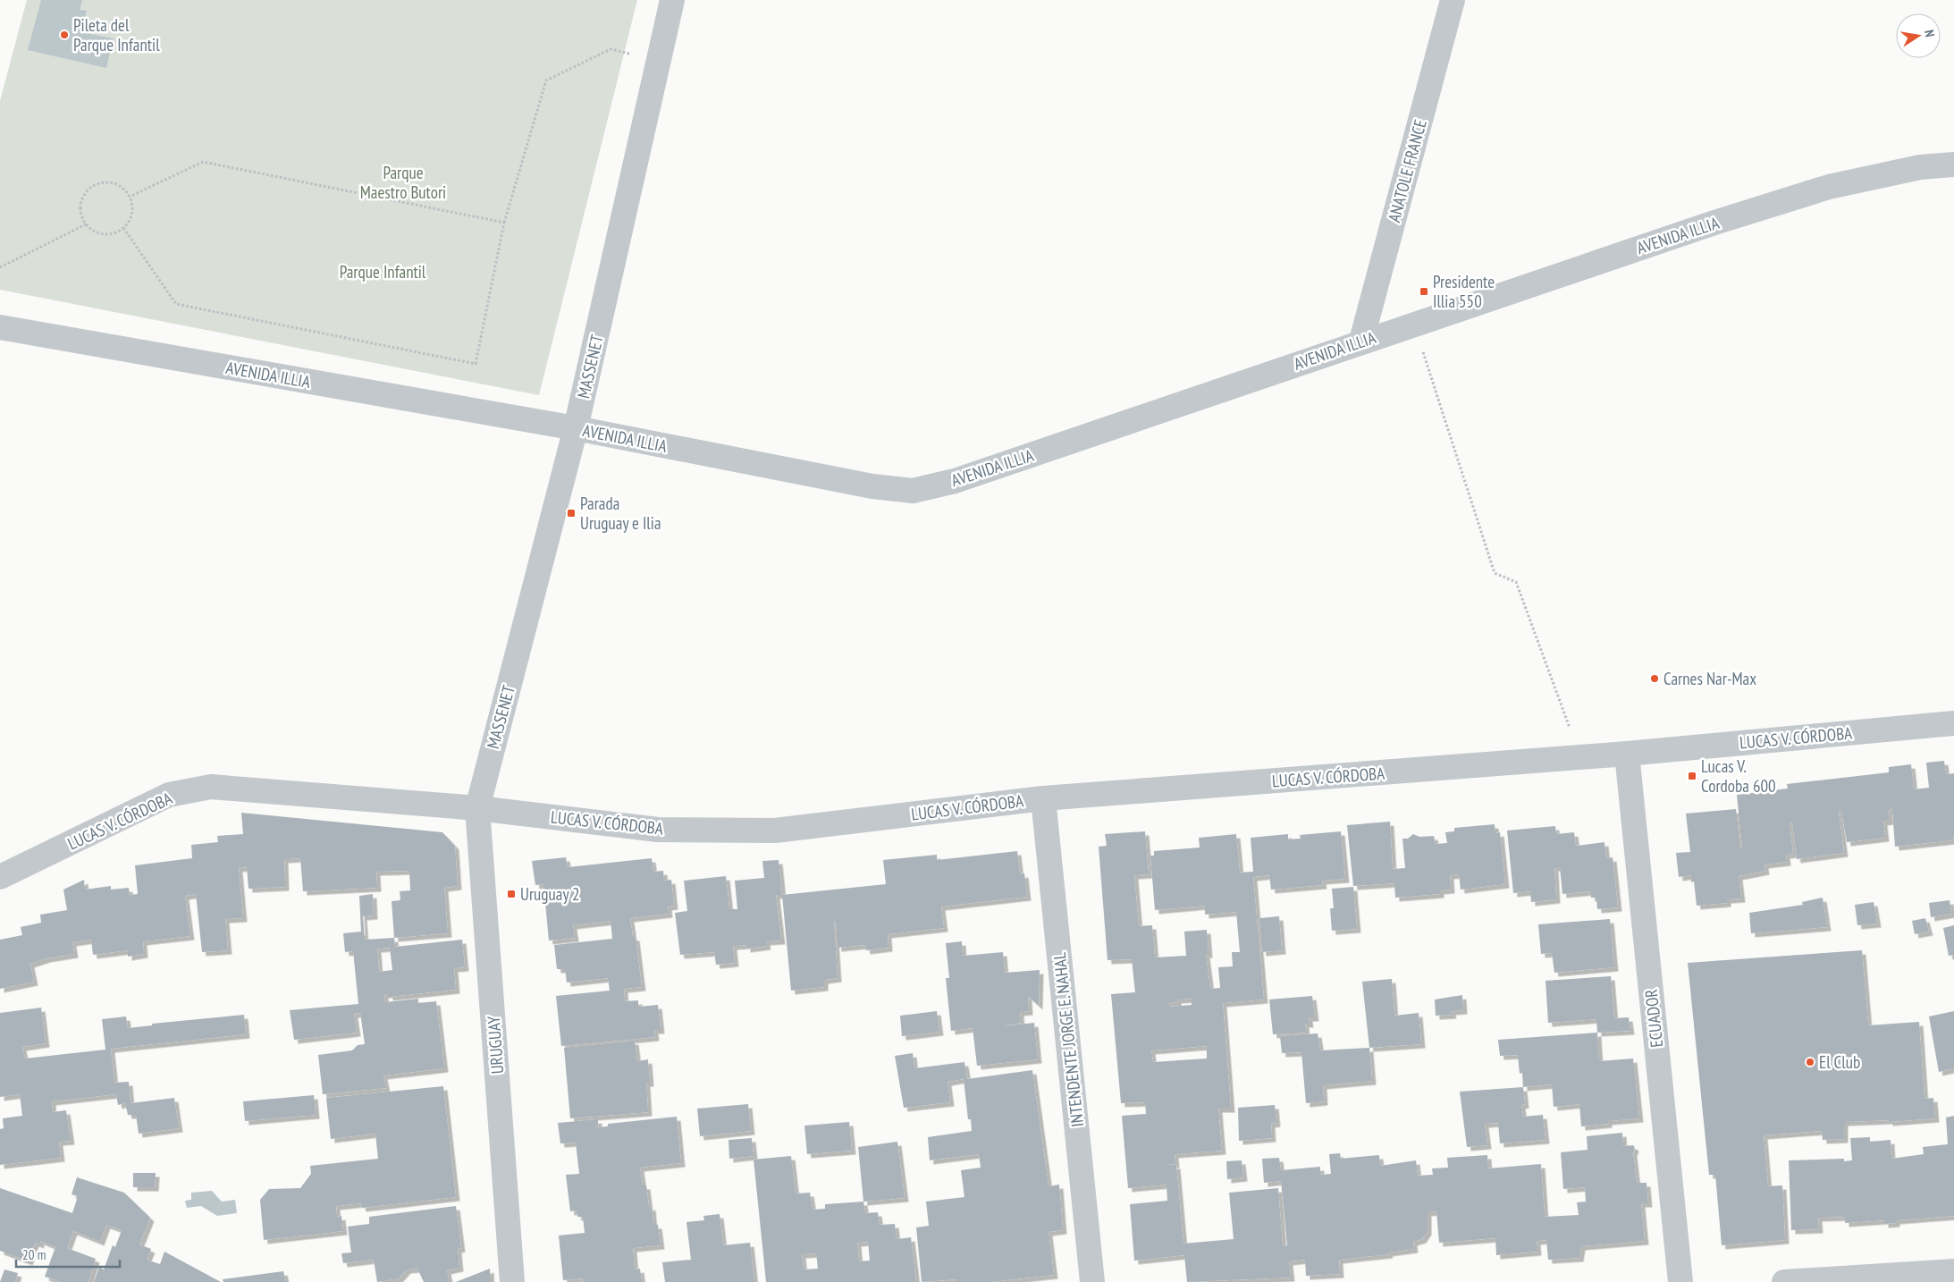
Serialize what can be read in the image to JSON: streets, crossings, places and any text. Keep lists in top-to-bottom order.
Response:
{
  "streets": {
    "street": [
      "ANATOLE FRANCE",
      "AVENIDA ILLIA",
      "MASSENET",
      "LUCAS V. CÓRDOBA",
      "ECUADOR",
      "INTENDENTE JORGE E. NAHAL",
      "URUGUAY"
    ]
  },
  "crossings": [
    ["ANATOLE FRANCE", "AVENIDA ILLIA"],
    ["AVENIDA ILLIA", "MASSENET"],
    ["MASSENET", "LUCAS V. CÓRDOBA"],
    ["MASSENET", "URUGUAY"],
    ["LUCAS V. CÓRDOBA", "ECUADOR"],
    ["LUCAS V. CÓRDOBA", "INTENDENTE JORGE E. NAHAL"],
    ["LUCAS V. CÓRDOBA", "URUGUAY"]
  ],
  "parks": ["Parque Maestro Butori", "Parque Infantil"],
  "places": {
    "other": ["Pileta del Parque Infantil", "Carnes Nar-Max", "El Club"],
    "transit": [
      "Presidente Illia 550",
      "Parada Uruguay e Ilia",
      "Lucas V. Cordoba 600",
      "Uruguay 2"
    ]
  },
  "scale_bar": "20 m",
  "north": "right"
}
